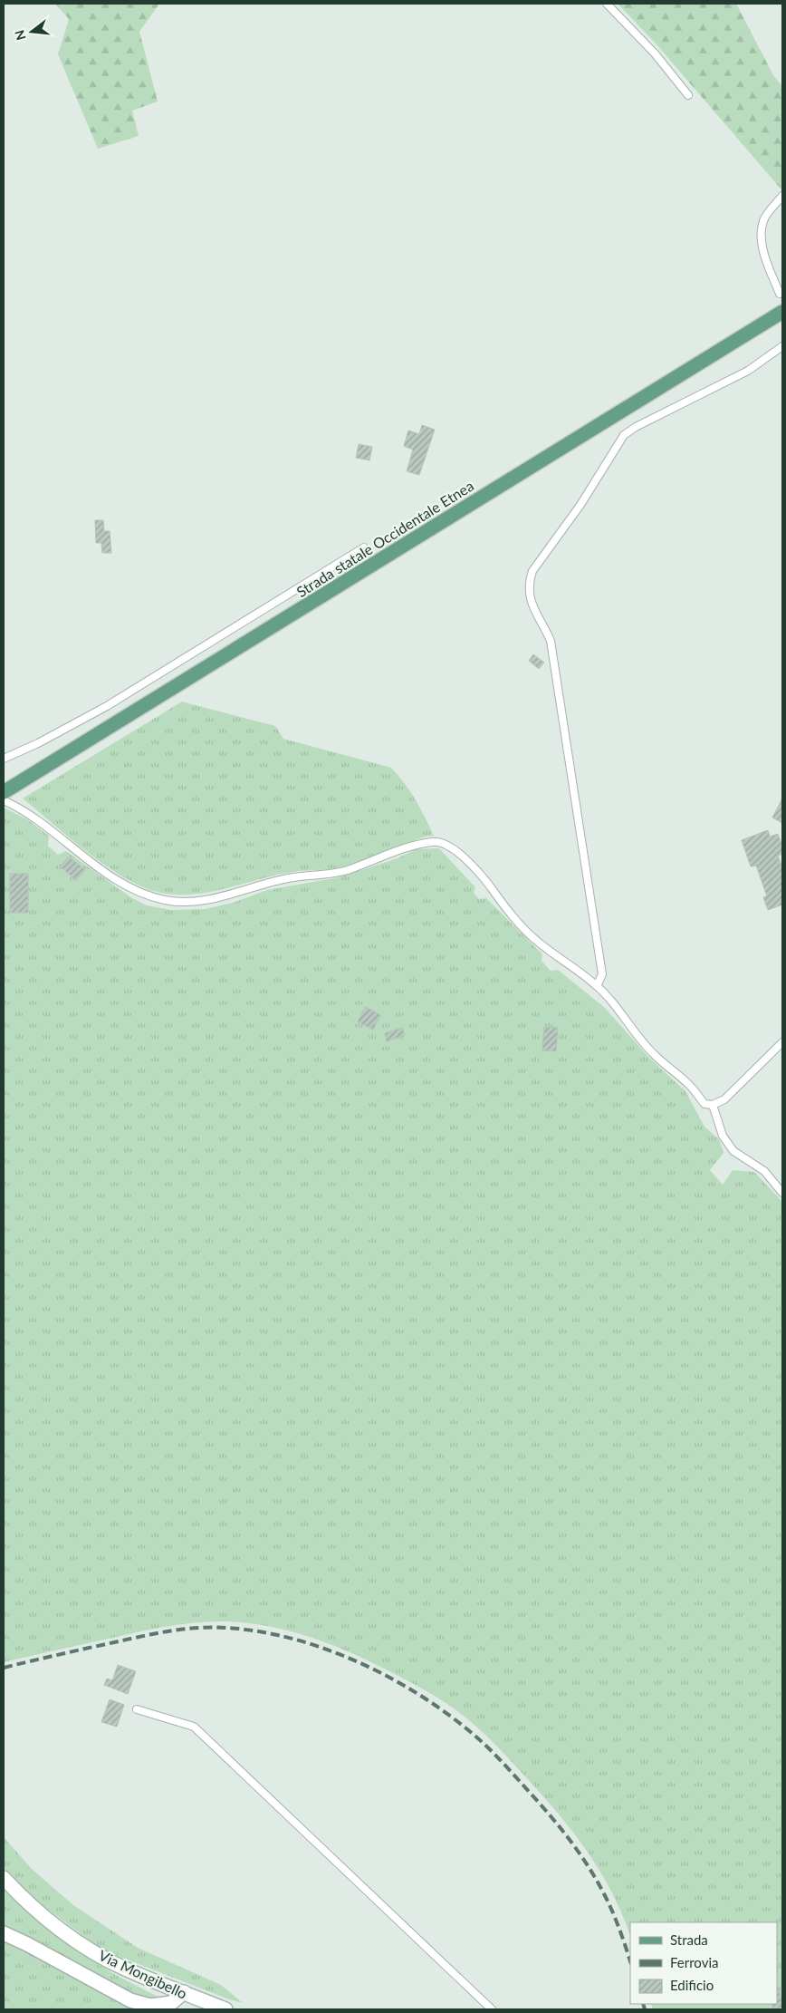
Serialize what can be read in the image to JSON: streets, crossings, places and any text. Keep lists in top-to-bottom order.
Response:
{
  "streets": {
    "main road": ["Strada statale Occidentale Etnea"],
    "street": ["Via Mongibello"]
  },
  "legend": ["Strada", "Ferrovia", "Edificio"],
  "north": "left"
}
